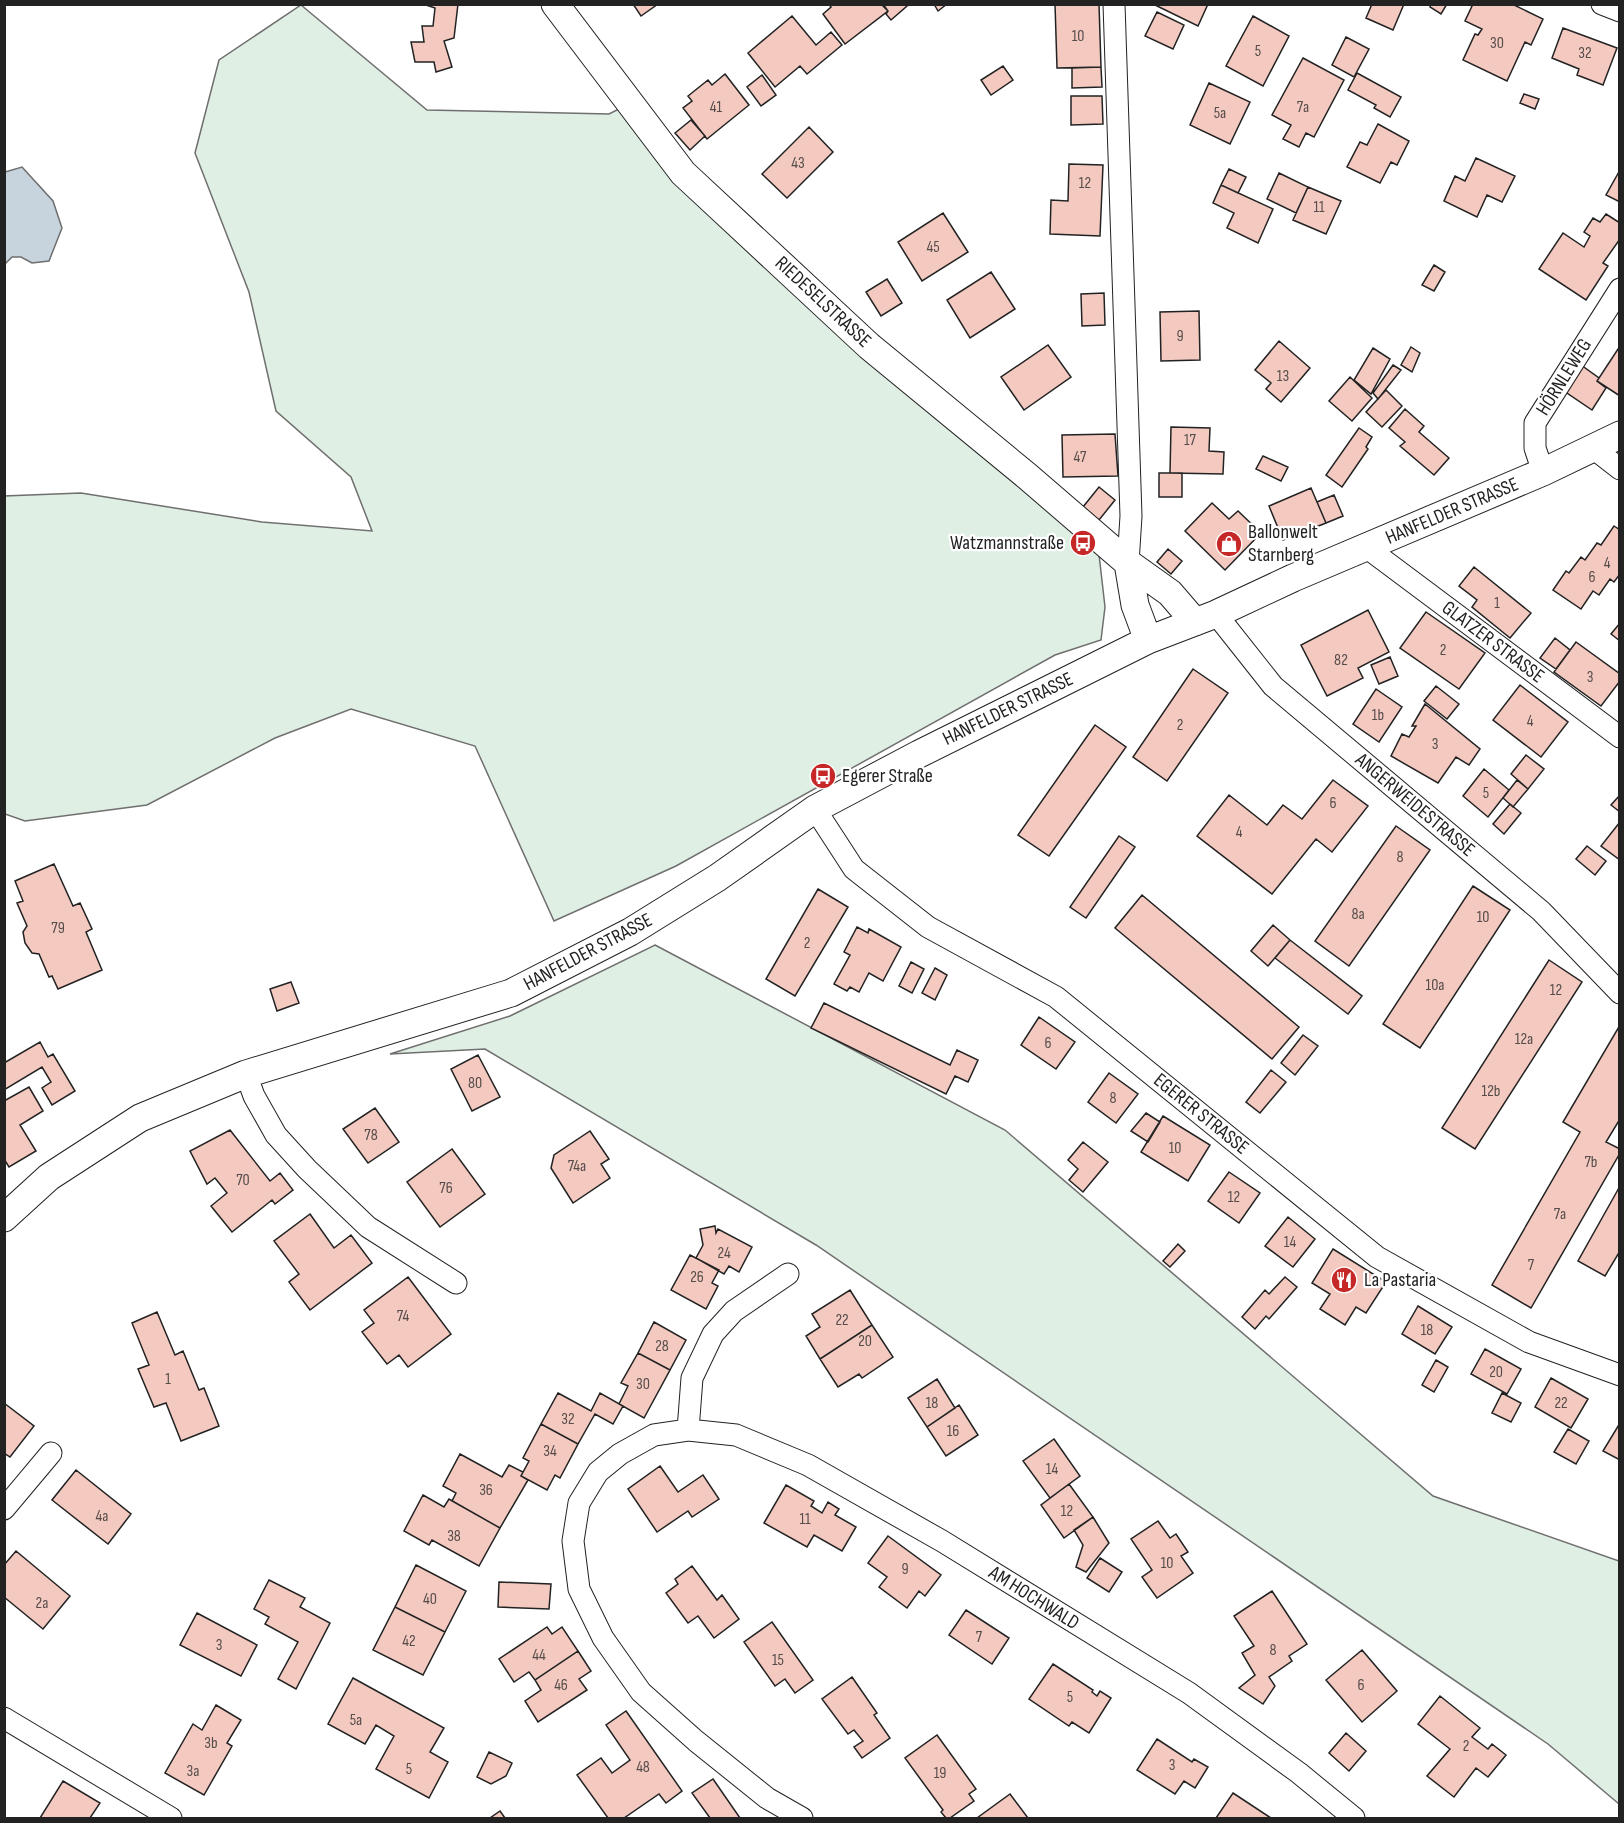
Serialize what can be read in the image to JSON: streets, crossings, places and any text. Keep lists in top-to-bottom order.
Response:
{
  "streets": {
    "street": [
      "RIEDESELSTRASSE",
      "HÖRNLEWEG",
      "HANFELDER STRASSE",
      "GLATZER STRASSE",
      "ANGERWEIDESTRASSE",
      "EGERER STRASSE",
      "AM HOCHWALD"
    ]
  },
  "crossings": [
    ["RIEDESELSTRASSE", "HANFELDER STRASSE"],
    ["RIEDESELSTRASSE", "ANGERWEIDESTRASSE"],
    ["HÖRNLEWEG", "HANFELDER STRASSE"],
    ["HANFELDER STRASSE", "GLATZER STRASSE"],
    ["HANFELDER STRASSE", "ANGERWEIDESTRASSE"],
    ["HANFELDER STRASSE", "EGERER STRASSE"]
  ],
  "places": {
    "bus stop": ["Watzmannstraße", "Egerer Straße"],
    "shop": ["Ballonwelt Starnberg"],
    "restaurant": ["La Pastaria"]
  },
  "house_numbers": [
    "10",
    "30",
    "5",
    "32",
    "41",
    "7a",
    "5a",
    "43",
    "12",
    "11",
    "45",
    "9",
    "13",
    "17",
    "47",
    "4",
    "6",
    "1",
    "2",
    "82",
    "3",
    "1b",
    "4",
    "2",
    "3",
    "5",
    "6",
    "4",
    "8",
    "8a",
    "10",
    "79",
    "2",
    "10a",
    "12",
    "12a",
    "6",
    "80",
    "12b",
    "8",
    "78",
    "10",
    "7b",
    "74a",
    "70",
    "76",
    "12",
    "7a",
    "14",
    "24",
    "7",
    "26",
    "74",
    "22",
    "18",
    "20",
    "28",
    "20",
    "1",
    "30",
    "18",
    "22",
    "32",
    "16",
    "34",
    "14",
    "36",
    "12",
    "4a",
    "11",
    "38",
    "10",
    "9",
    "40",
    "2a",
    "7",
    "42",
    "3",
    "8",
    "44",
    "15",
    "46",
    "6",
    "5",
    "5a",
    "3b",
    "2",
    "3",
    "48",
    "5",
    "3a",
    "19"
  ]
}
